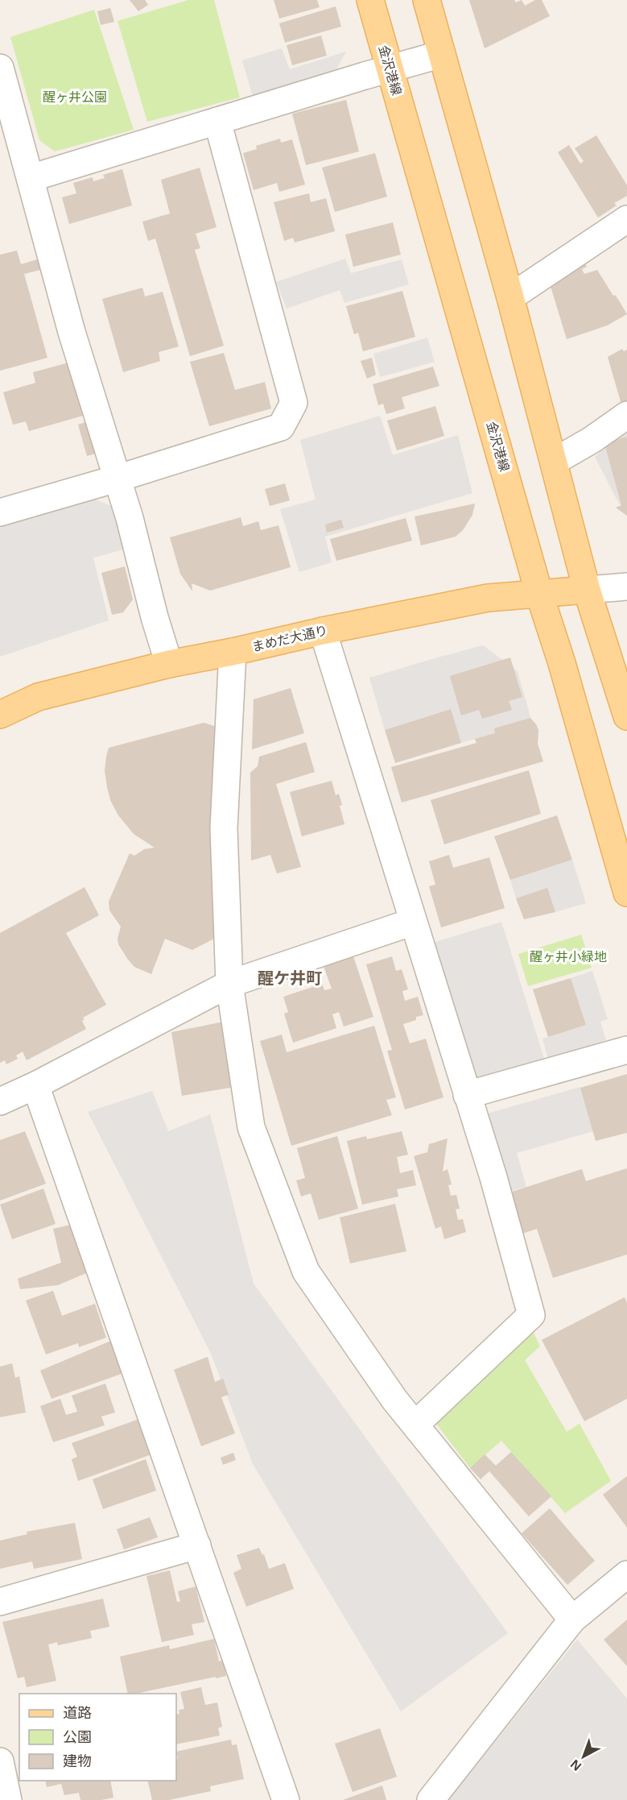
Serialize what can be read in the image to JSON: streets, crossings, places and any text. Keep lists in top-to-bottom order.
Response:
{
  "streets": {
    "main road": ["金沢港線", "まめだ大通り"]
  },
  "crossings": [
    ["金沢港線", "まめだ大通り"]
  ],
  "districts": ["醒ケ井町"],
  "parks": ["醒ヶ井公園", "醒ヶ井小緑地"],
  "legend": ["道路", "公園", "建物"],
  "north": "bottom left"
}
